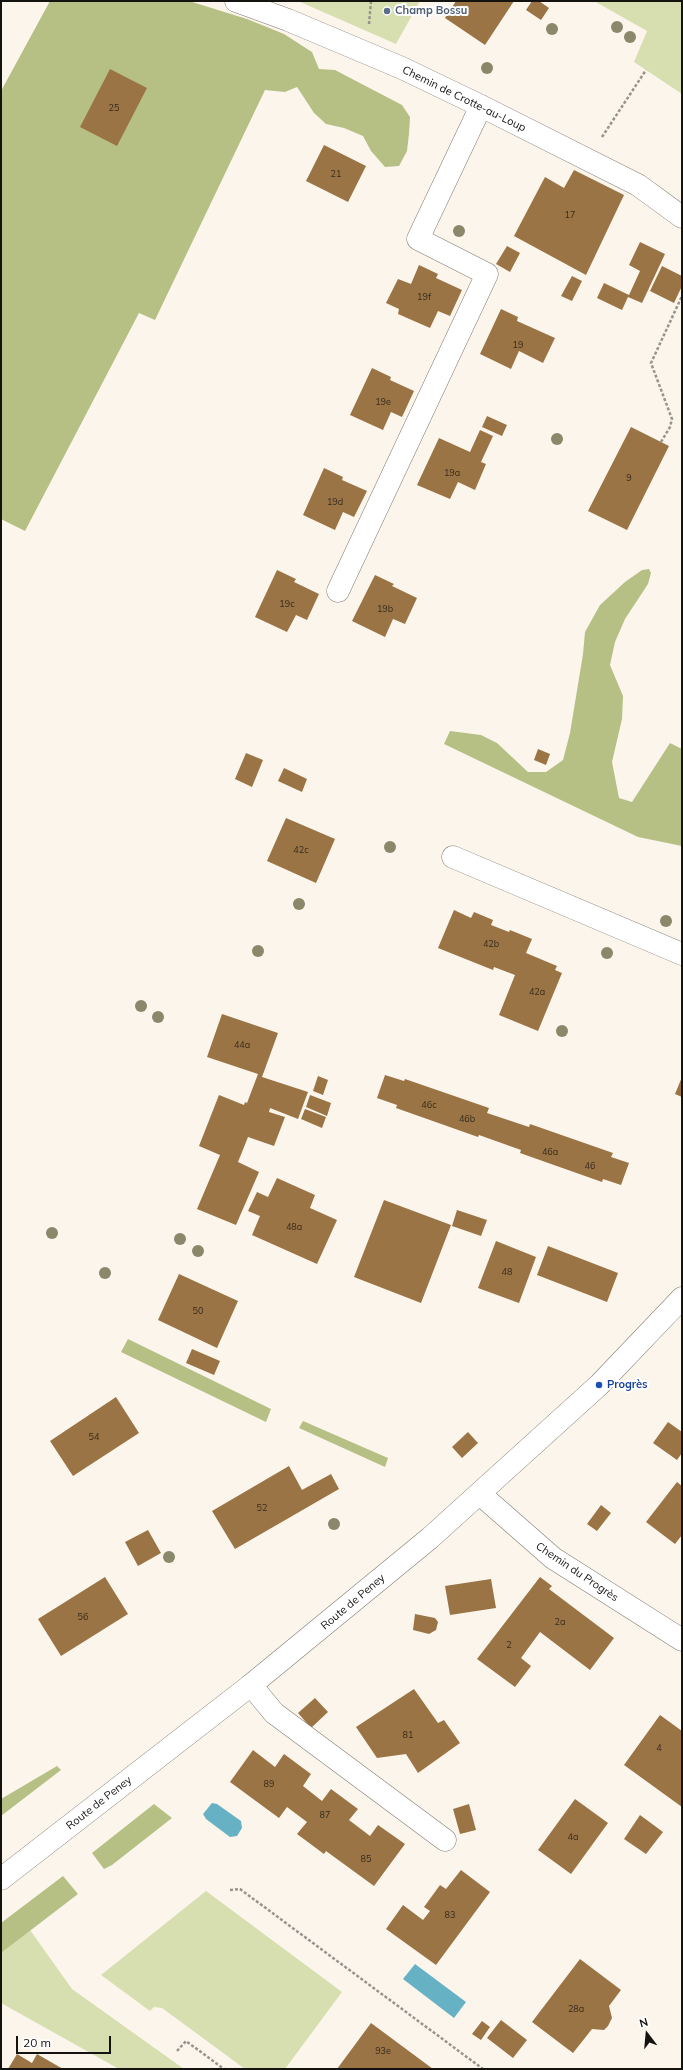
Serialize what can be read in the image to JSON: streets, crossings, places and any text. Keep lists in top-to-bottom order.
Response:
{
  "streets": {
    "street": ["Chemin de Crotte-au-Loup", "Chemin du Progrès", "Route de Peney"]
  },
  "crossings": [
    ["Chemin du Progrès", "Route de Peney"]
  ],
  "places": ["Champ Bossu", "Progrès"],
  "house_numbers": [
    "25",
    "21",
    "17",
    "19f",
    "19",
    "19e",
    "19a",
    "9",
    "19d",
    "19c",
    "19b",
    "42c",
    "42b",
    "42a",
    "44a",
    "46c",
    "46b",
    "46a",
    "46",
    "48a",
    "48",
    "50",
    "54",
    "52",
    "56",
    "2a",
    "2",
    "81",
    "4",
    "89",
    "87",
    "4a",
    "85",
    "83",
    "28a",
    "93e"
  ],
  "scale_bar": "20 m",
  "north": "top"
}
